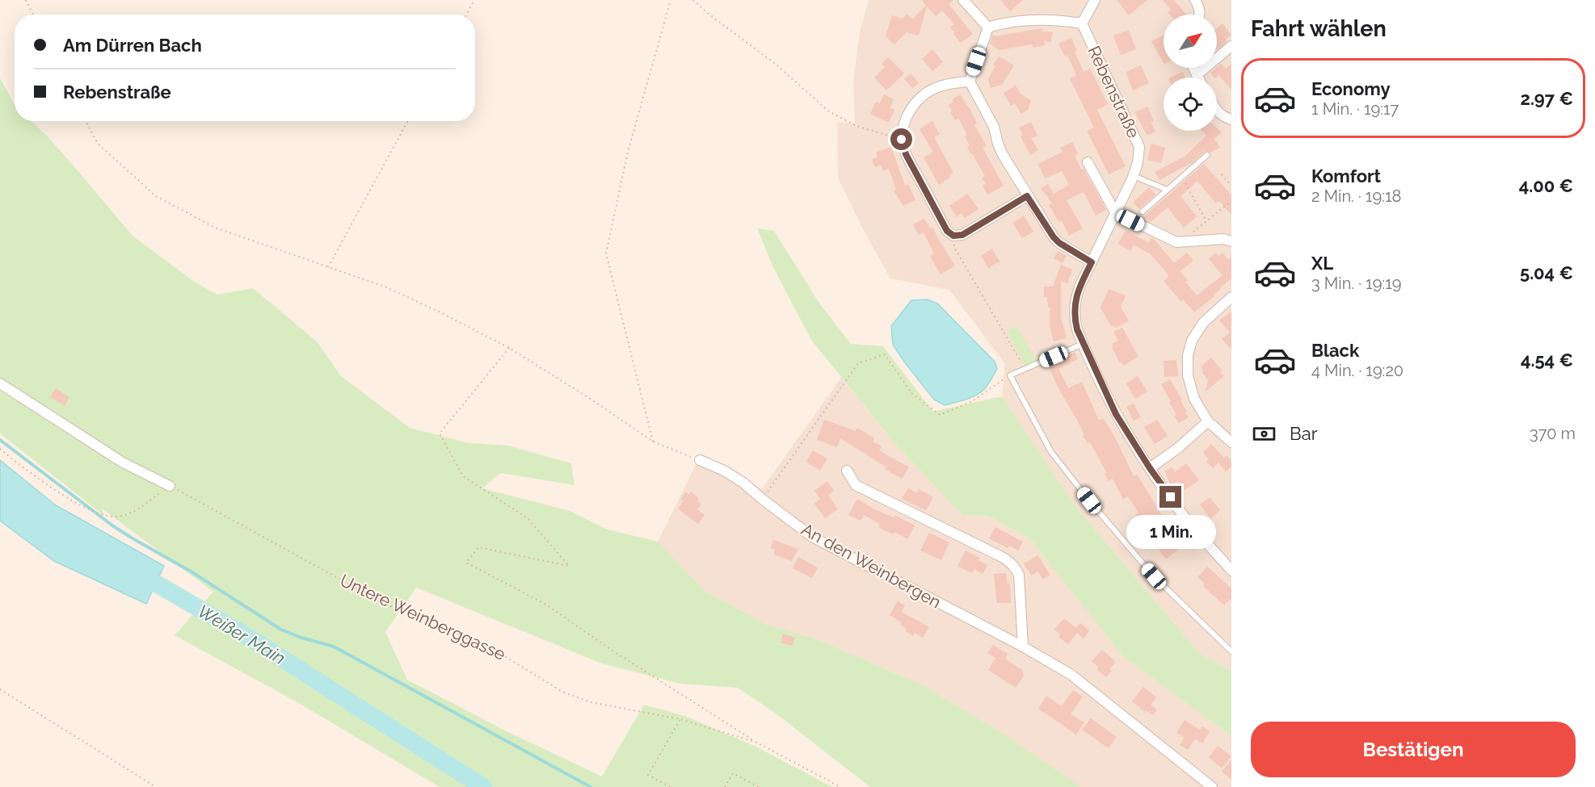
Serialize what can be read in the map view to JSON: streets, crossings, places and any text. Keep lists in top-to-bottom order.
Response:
{
  "streets": {
    "street": ["Rebenstraße", "An den Weinbergen"],
    "path": ["Untere Weinberggasse"]
  },
  "water": ["Weißer Main"],
  "north": "top right",
  "page": {
    "heading": "Fahrt wählen",
    "banner": ["Am Dürren Bach", "Rebenstraße"],
    "list": [
      {
        "name": "Economy",
        "note": "1 Min. · 19:17",
        "value": "2.97 €"
      },
      {
        "name": "Komfort",
        "note": "2 Min. · 19:18",
        "value": "4.00 €"
      },
      {
        "name": "XL",
        "note": "3 Min. · 19:19",
        "value": "5.04 €"
      },
      {
        "name": "Black",
        "note": "4 Min. · 19:20",
        "value": "4.54 €"
      }
    ],
    "pay": ["Bar", "370 m"],
    "bubble": "1 Min.",
    "buttons": "Bestätigen"
  }
}
